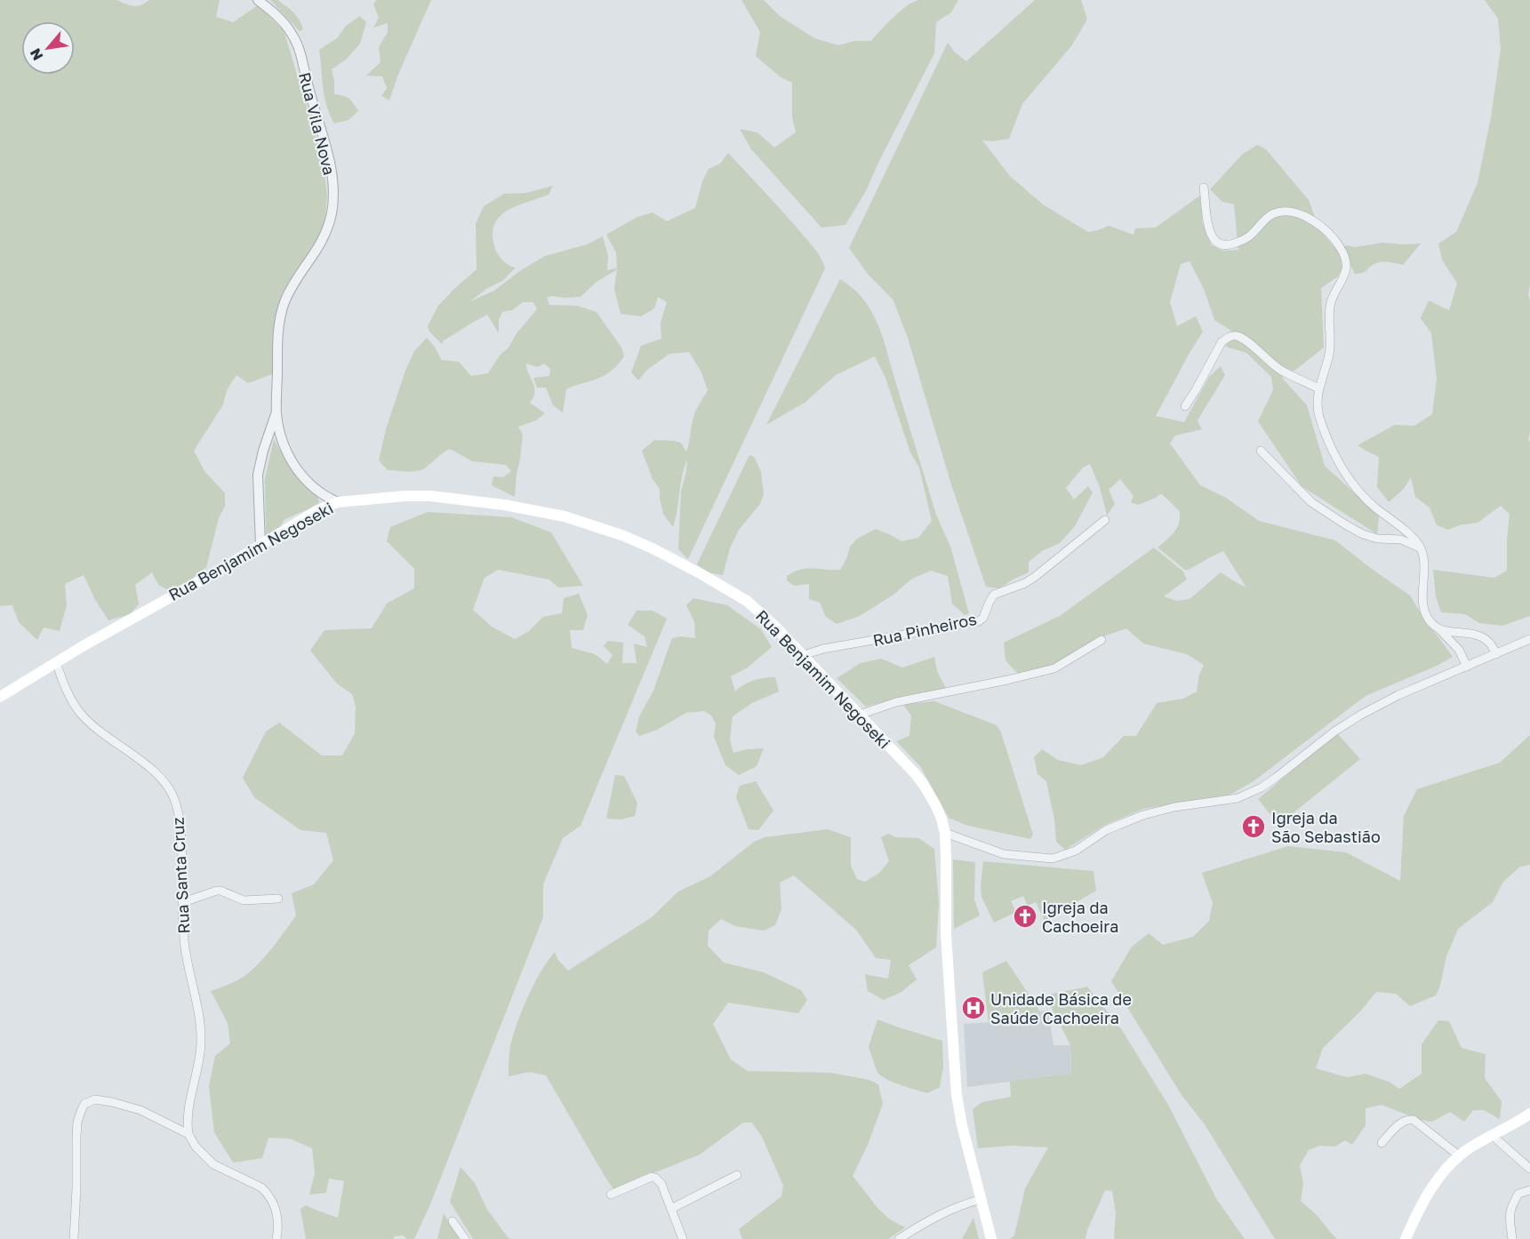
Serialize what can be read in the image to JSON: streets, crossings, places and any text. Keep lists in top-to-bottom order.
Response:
{
  "streets": {
    "main road": ["Rua Benjamim Negoseki"],
    "street": ["Rua Vila Nova", "Rua Pinheiros", "Rua Santa Cruz"]
  },
  "crossings": [
    ["Rua Vila Nova", "Rua Benjamim Negoseki"],
    ["Rua Benjamim Negoseki", "Rua Pinheiros"],
    ["Rua Benjamim Negoseki", "Rua Santa Cruz"]
  ],
  "places": {
    "church": ["Igreja da São Sebastião", "Igreja da Cachoeira"],
    "hospital": ["Unidade Básica de Saúde Cachoeira"]
  },
  "north": "bottom left"
}
